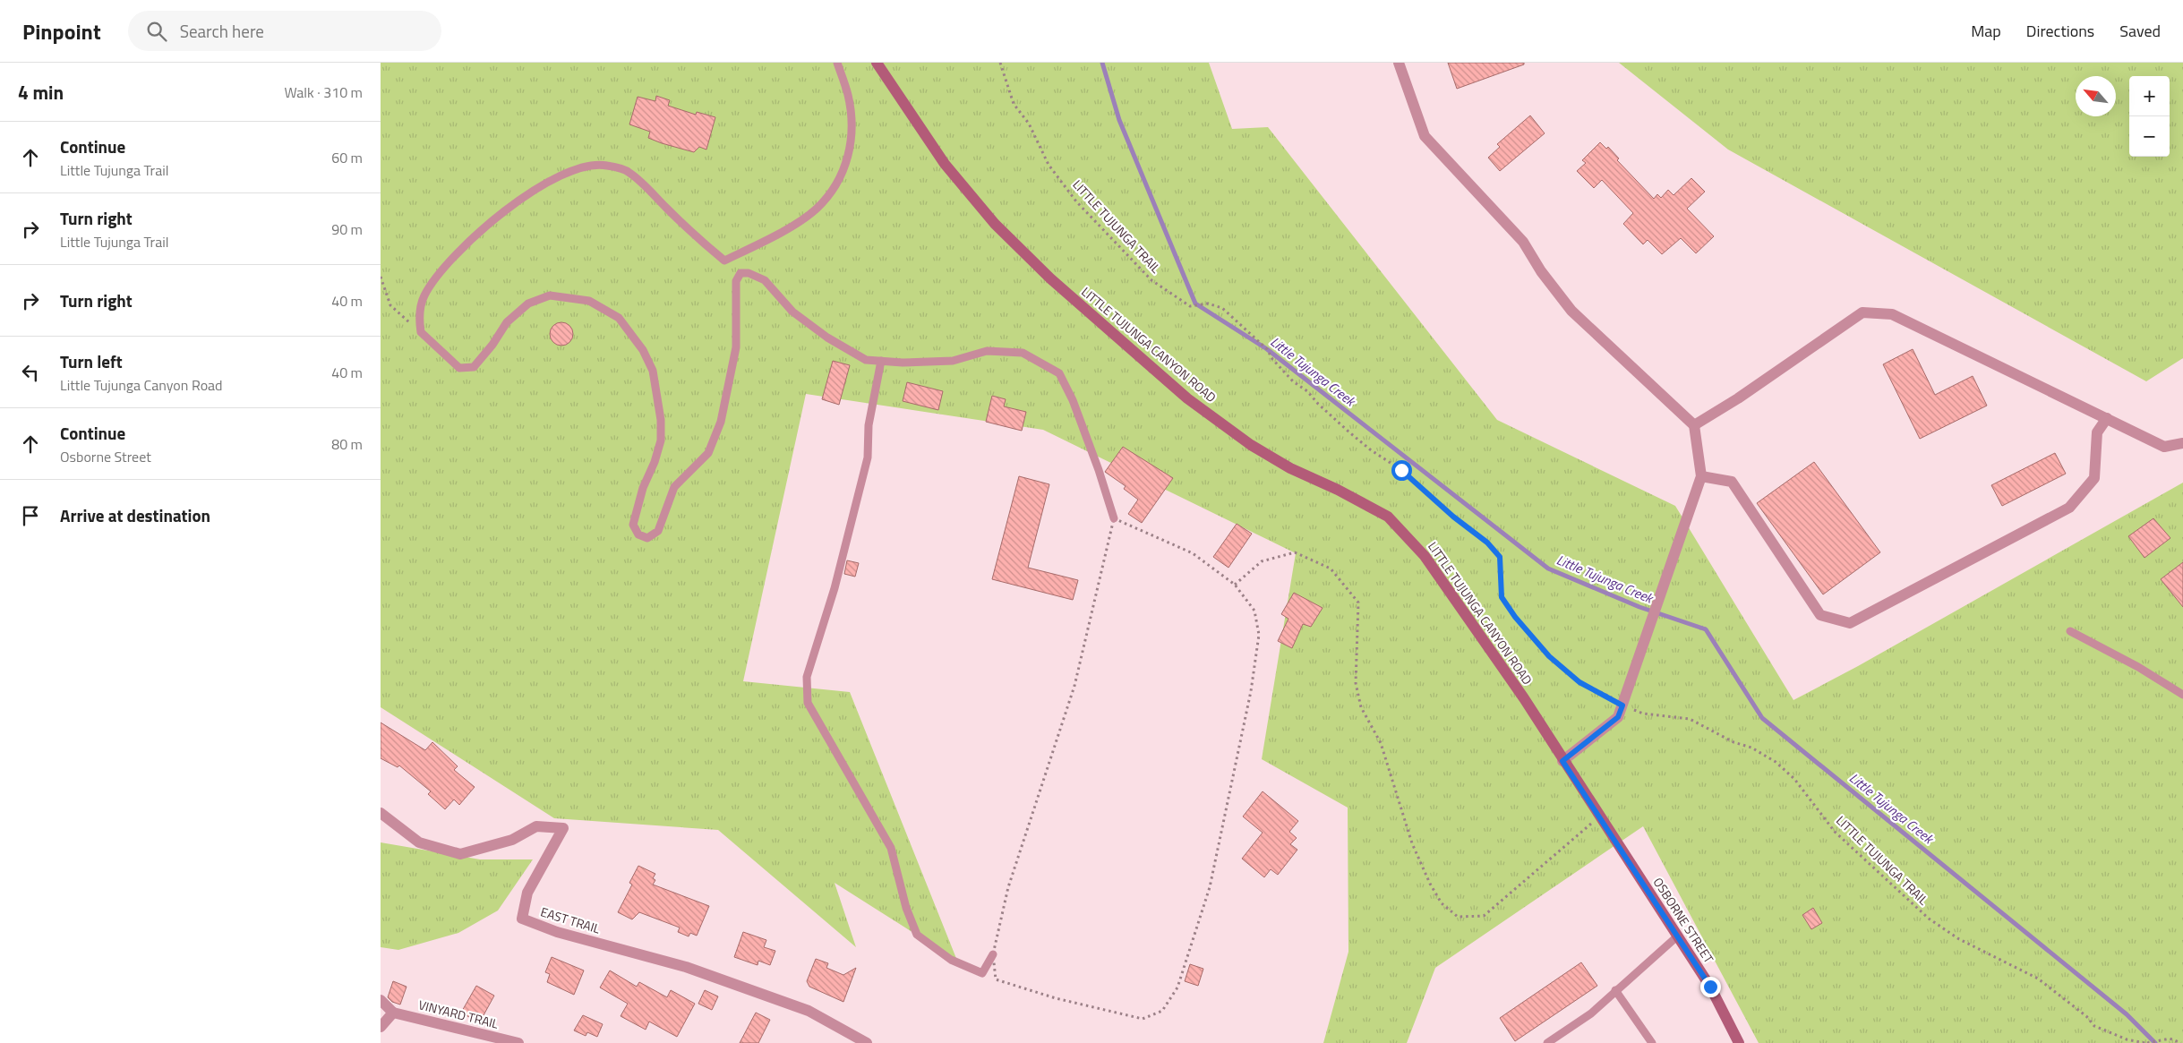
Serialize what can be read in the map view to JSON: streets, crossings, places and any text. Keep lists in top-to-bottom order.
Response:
{
  "streets": {
    "main road": ["LITTLE TUJUNGA CANYON ROAD", "OSBORNE STREET"],
    "street": ["EAST TRAIL", "VINYARD TRAIL"],
    "path": ["LITTLE TUJUNGA TRAIL"]
  },
  "crossings": [
    ["LITTLE TUJUNGA CANYON ROAD", "OSBORNE STREET"]
  ],
  "water": ["Little Tujunga Creek"],
  "north": "top left",
  "page": {
    "header": "Pinpoint",
    "search": "Search here",
    "nav": ["Map", "Directions", "Saved"],
    "heading": ["4 min", "Walk · 310 m"],
    "map_buttons": ["+", "−"],
    "list": [
      ["Continue", "Little Tujunga Trail", "60 m"],
      ["Turn right", "Little Tujunga Trail", "90 m"],
      ["Turn right", "40 m"],
      ["Turn left", "Little Tujunga Canyon Road", "40 m"],
      ["Continue", "Osborne Street", "80 m"],
      "Arrive at destination"
    ]
  }
}
